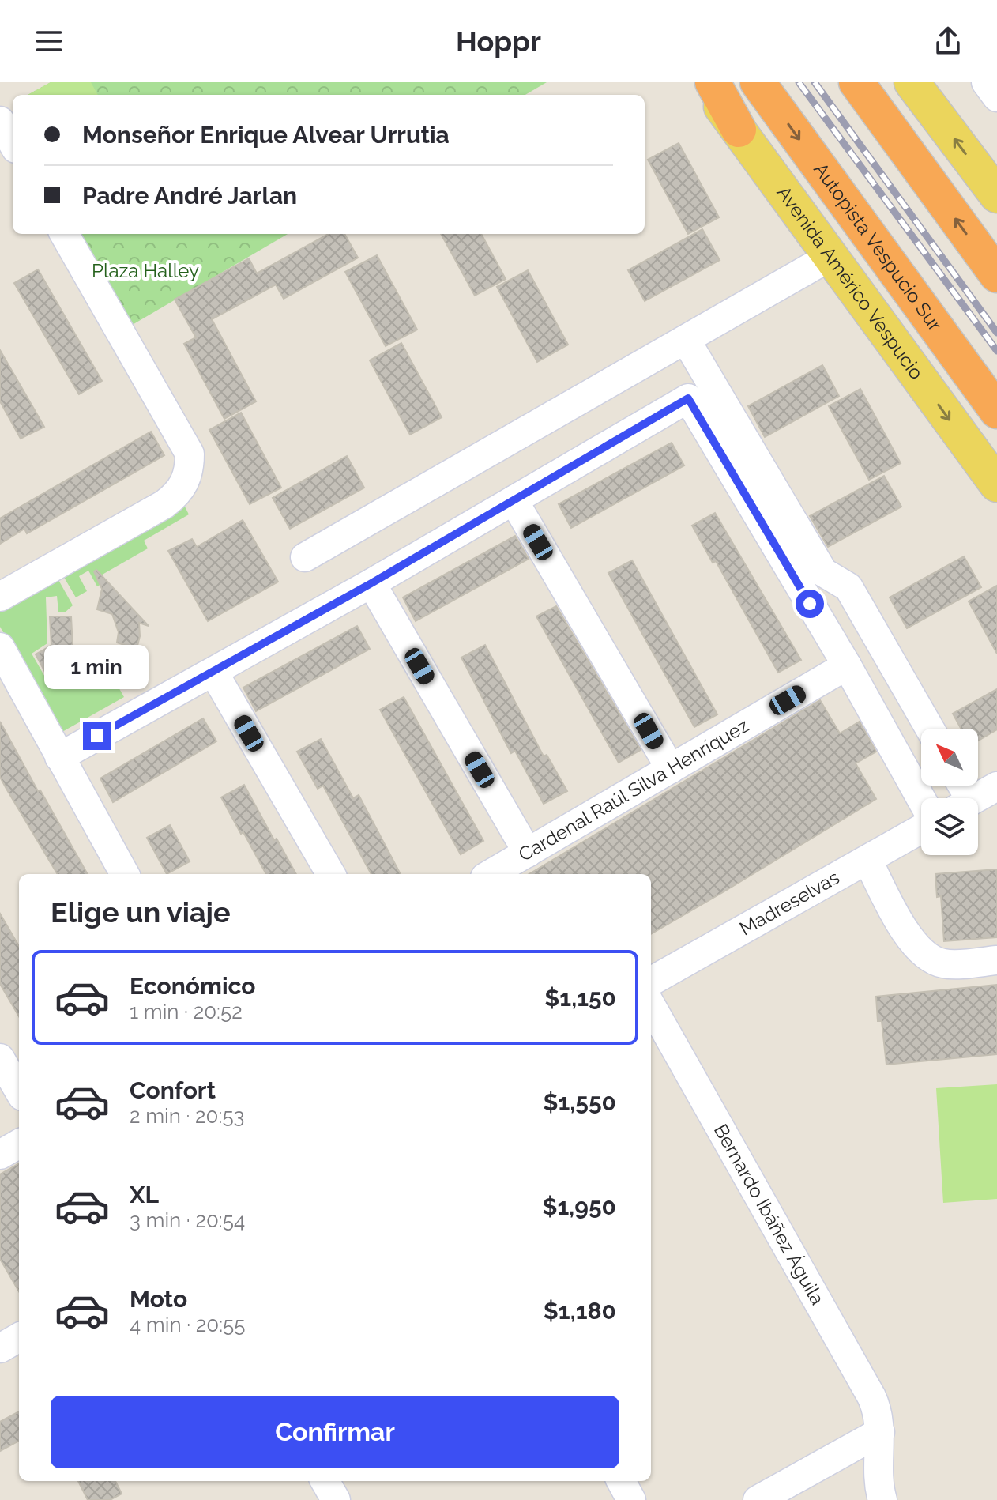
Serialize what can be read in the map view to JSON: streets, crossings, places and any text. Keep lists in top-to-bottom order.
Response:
{
  "streets": {
    "highway": ["Autopista Vespucio Sur"],
    "main road": ["Avenida Américo Vespucio"],
    "street": ["Cardenal Raúl Silva Henríquez", "Madreselvas", "Bernardo Ibáñez Águila"]
  },
  "one_way": ["Avenida Américo Vespucio"],
  "parks": ["Plaza Halley"],
  "north": "top left",
  "page": {
    "header": "Hoppr",
    "banner": ["Monseñor Enrique Alvear Urrutia", "Padre André Jarlan"],
    "bubble": "1 min",
    "heading": "Elige un viaje",
    "list": [
      {
        "name": "Económico",
        "note": "1 min · 20:52",
        "value": "$1,150"
      },
      {
        "name": "Confort",
        "note": "2 min · 20:53",
        "value": "$1,550"
      },
      {
        "name": "XL",
        "note": "3 min · 20:54",
        "value": "$1,950"
      },
      {
        "name": "Moto",
        "note": "4 min · 20:55",
        "value": "$1,180"
      }
    ],
    "buttons": "Confirmar"
  }
}
